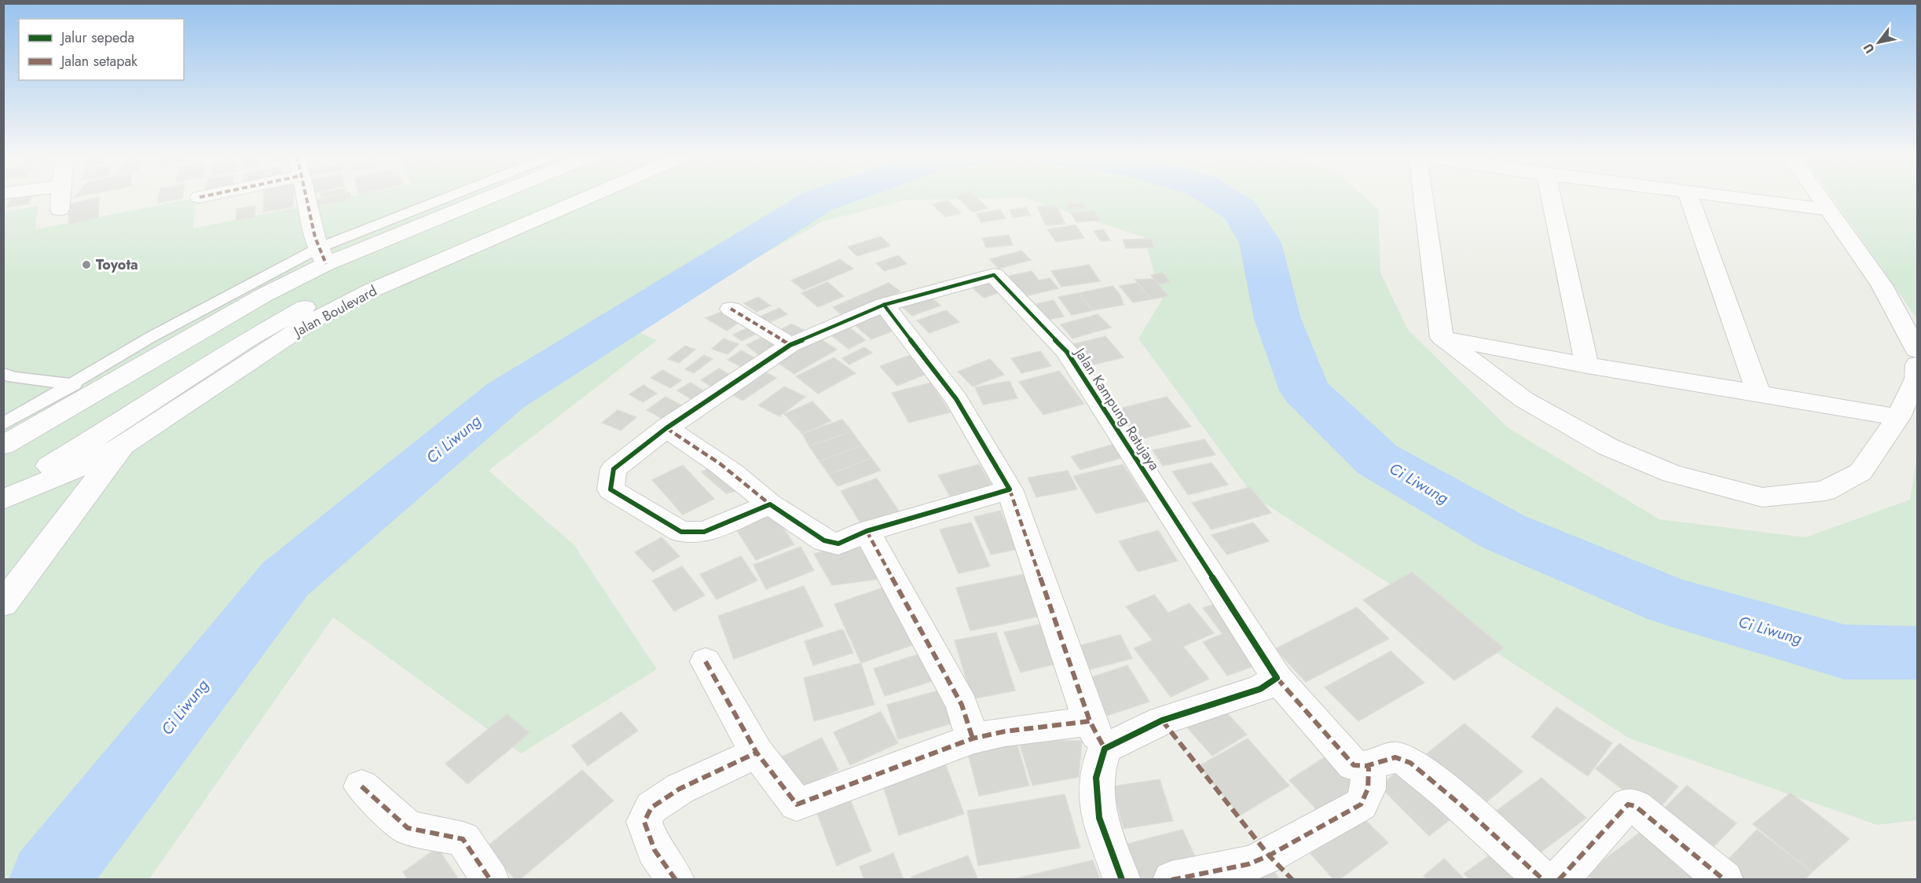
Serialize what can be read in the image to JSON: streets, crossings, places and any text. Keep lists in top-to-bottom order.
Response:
{
  "streets": {
    "street": ["Jalan Boulevard", "Jalan Kampung Ratujaya"]
  },
  "water": ["Ci Liwung"],
  "places": ["Toyota"],
  "legend": ["Jalur sepeda", "Jalan setapak"],
  "north": "bottom left"
}
